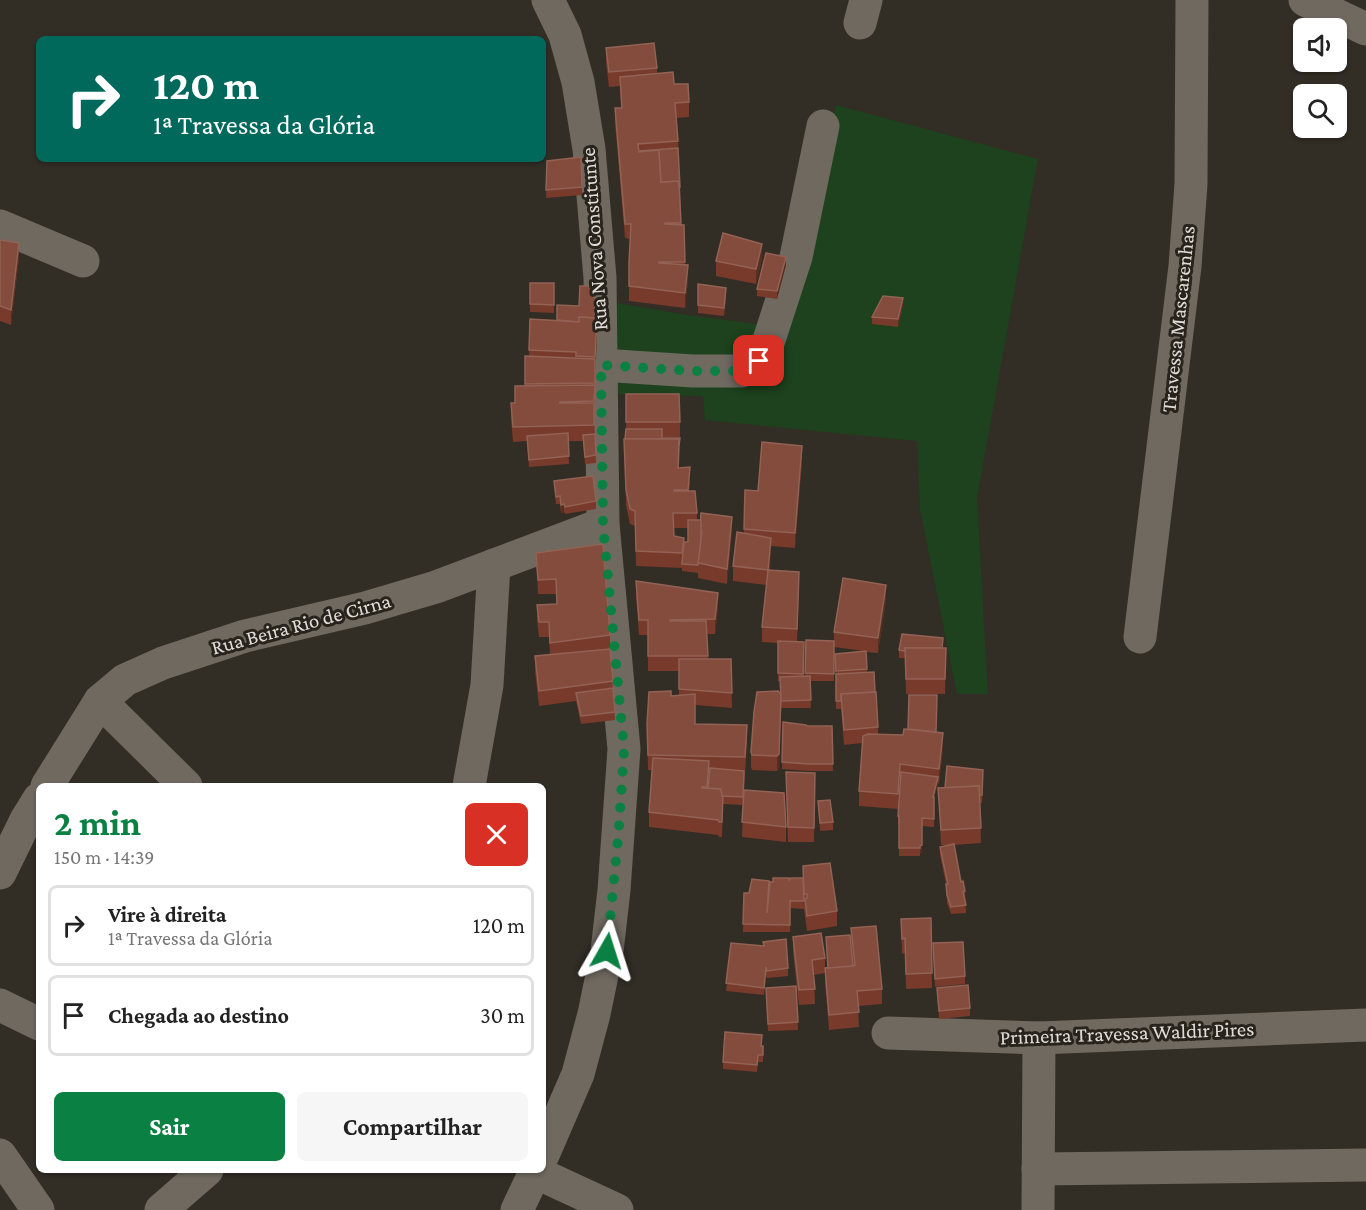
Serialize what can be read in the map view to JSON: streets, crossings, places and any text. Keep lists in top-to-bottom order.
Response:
{
  "streets": {
    "street": [
      "Rua Nova Constitunte",
      "Travessa Mascarenhas",
      "Rua Beira Rio de Cirna",
      "Primeira Travessa Waldir Pires"
    ]
  },
  "crossings": [
    ["Rua Nova Constitunte", "Rua Beira Rio de Cirna"]
  ],
  "page": {
    "turn": ["120 m", "1ª Travessa da Glória"],
    "heading": ["2 min", "150 m · 14:39"],
    "list": [
      {
        "name": "Vire à direita",
        "note": "1ª Travessa da Glória",
        "value": "120 m"
      },
      {
        "name": "Chegada ao destino",
        "value": "30 m"
      }
    ],
    "buttons": ["Sair", "Compartilhar"]
  }
}
